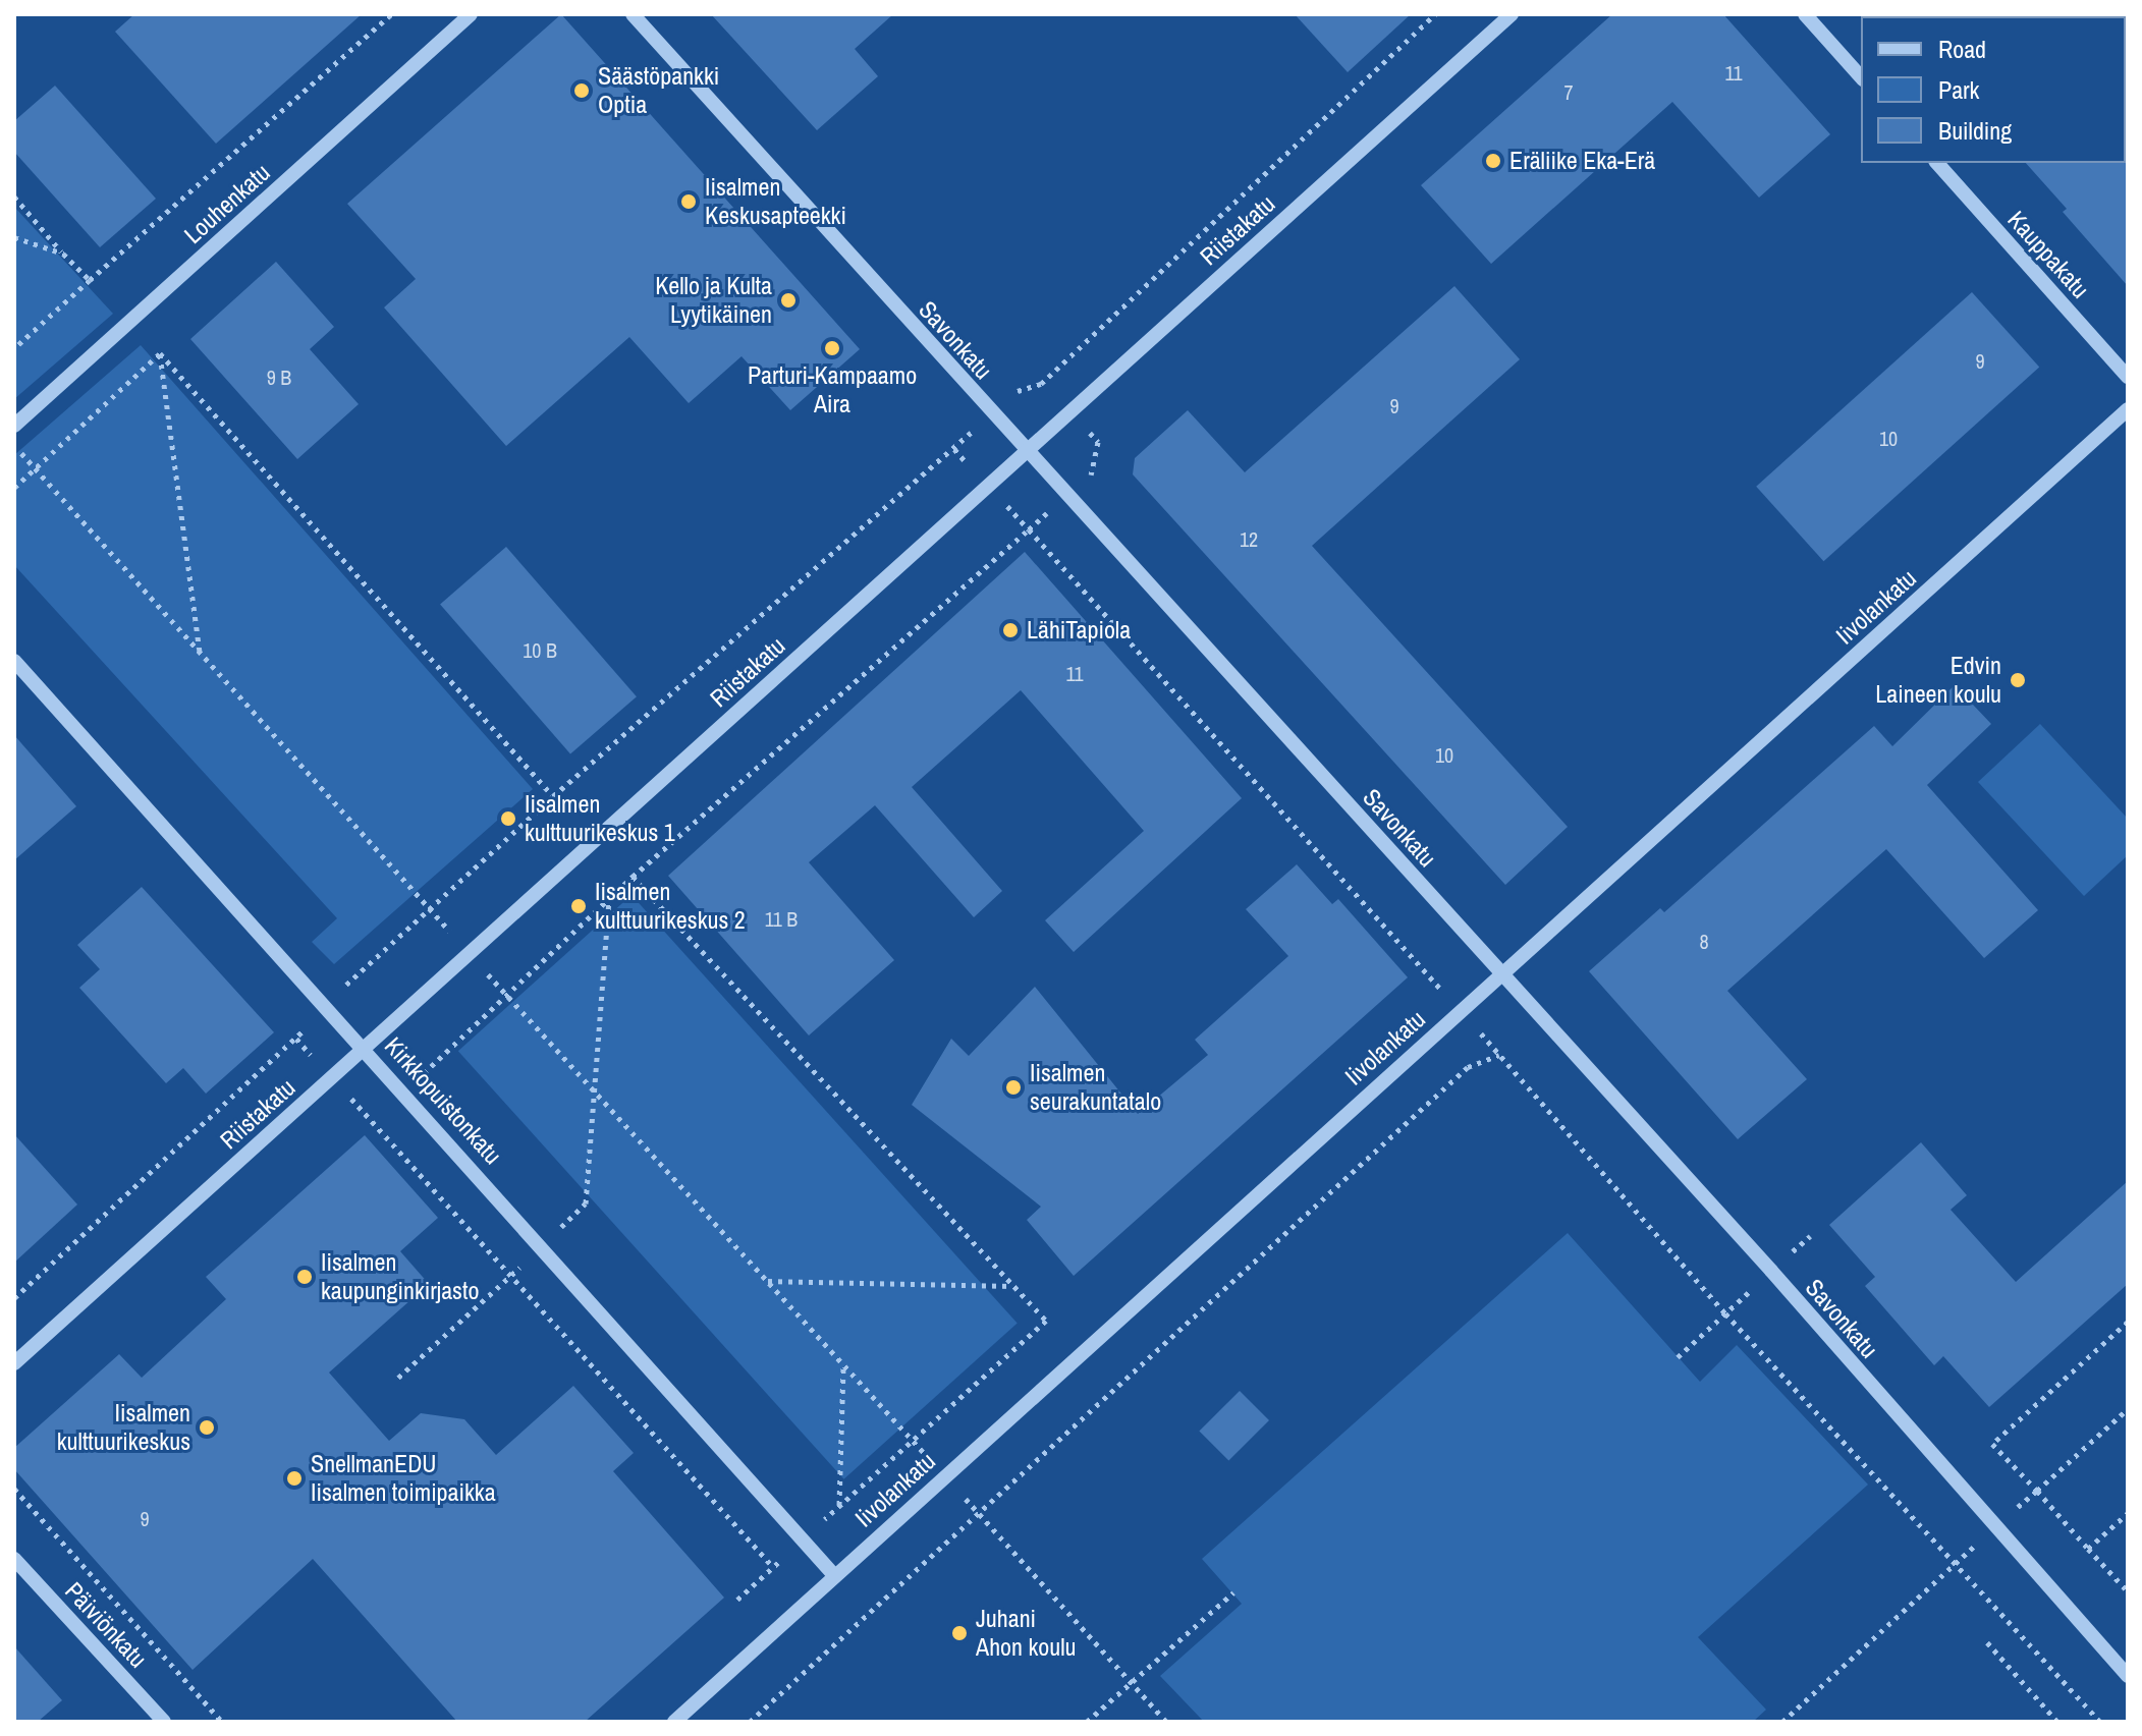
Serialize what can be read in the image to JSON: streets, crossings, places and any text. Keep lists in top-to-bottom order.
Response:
{
  "streets": {
    "street": [
      "Louhenkatu",
      "Riistakatu",
      "Kauppakatu",
      "Savonkatu",
      "Iivolankatu",
      "Kirkkopuistonkatu",
      "Päiviönkatu"
    ]
  },
  "crossings": [
    ["Riistakatu", "Savonkatu"],
    ["Riistakatu", "Kirkkopuistonkatu"],
    ["Savonkatu", "Iivolankatu"],
    ["Iivolankatu", "Kirkkopuistonkatu"]
  ],
  "places": [
    "Säästöpankki Optia",
    "Eräliike Eka-Erä",
    "Iisalmen Keskusapteekki",
    "Kello ja Kulta Lyytikäinen",
    "Parturi-Kampaamo Aira",
    "LähiTapiola",
    "Edvin Laineen koulu",
    "Iisalmen kulttuurikeskus 1",
    "Iisalmen kulttuurikeskus 2",
    "Iisalmen seurakuntatalo",
    "Iisalmen kaupunginkirjasto",
    "Iisalmen kulttuurikeskus",
    "SnellmanEDU Iisalmen toimipaikka",
    "Juhani Ahon koulu"
  ],
  "house_numbers": [
    "11",
    "7",
    "9",
    "9 B",
    "9",
    "10",
    "12",
    "10 B",
    "11",
    "10",
    "11 B",
    "8",
    "9"
  ],
  "legend": ["Road", "Park", "Building"]
}
